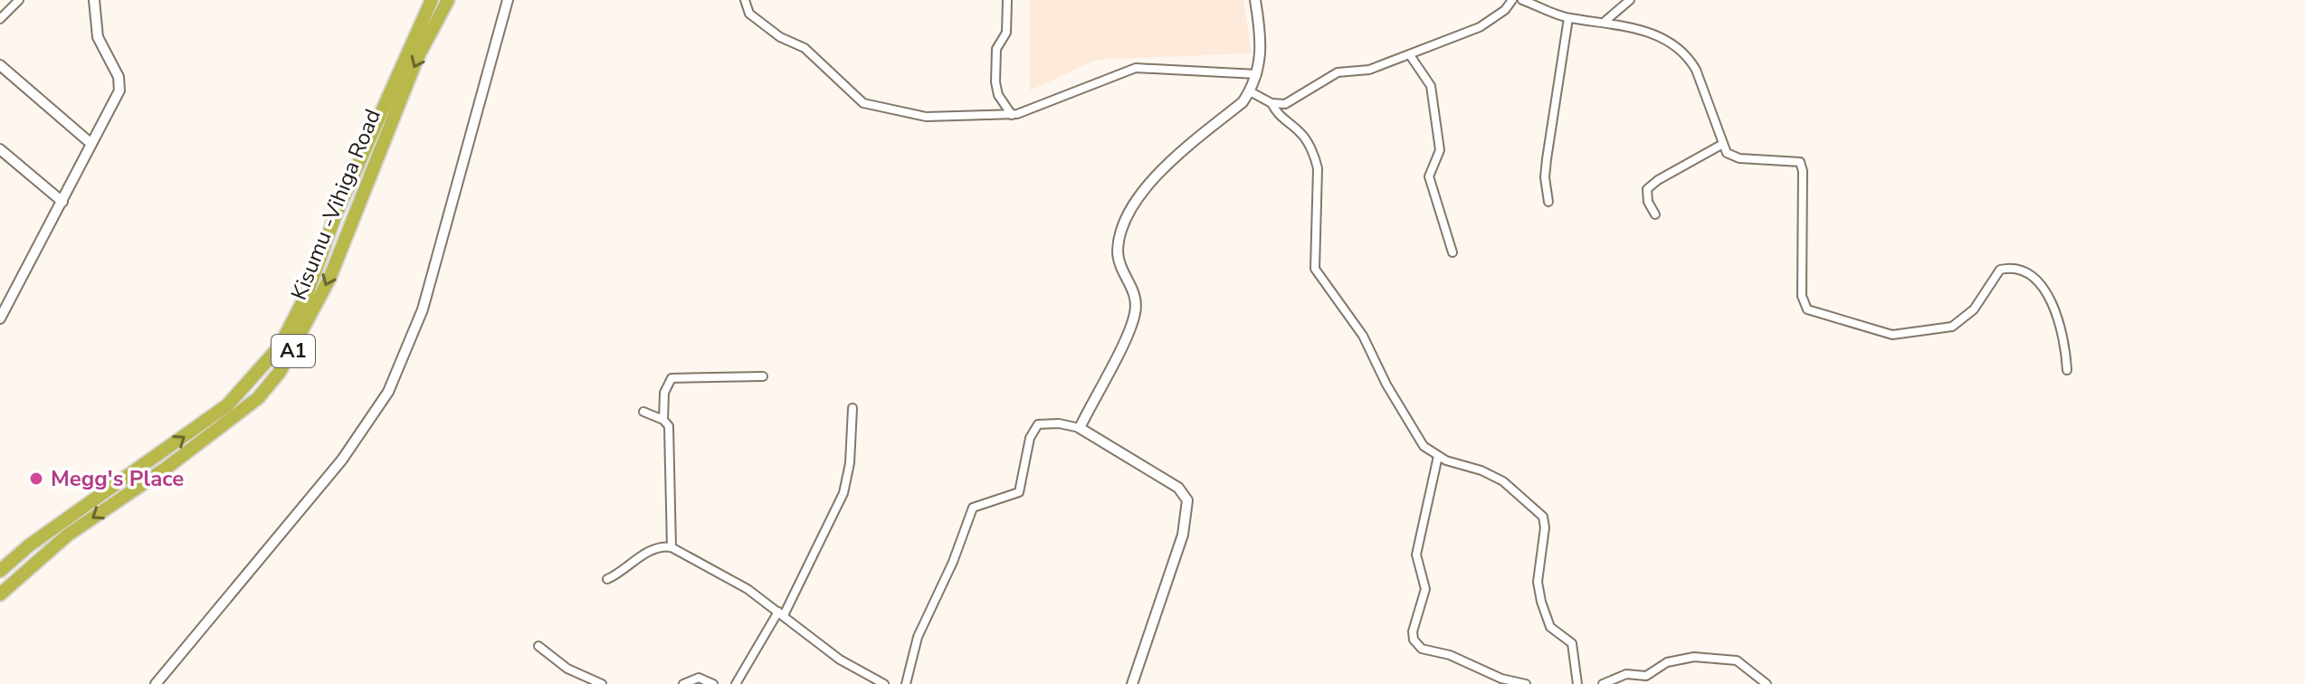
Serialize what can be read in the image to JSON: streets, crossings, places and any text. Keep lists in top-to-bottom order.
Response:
{
  "streets": {
    "highway": ["Kisumu -Vihiga Road", "A1"]
  },
  "places": ["Megg's Place"]
}
